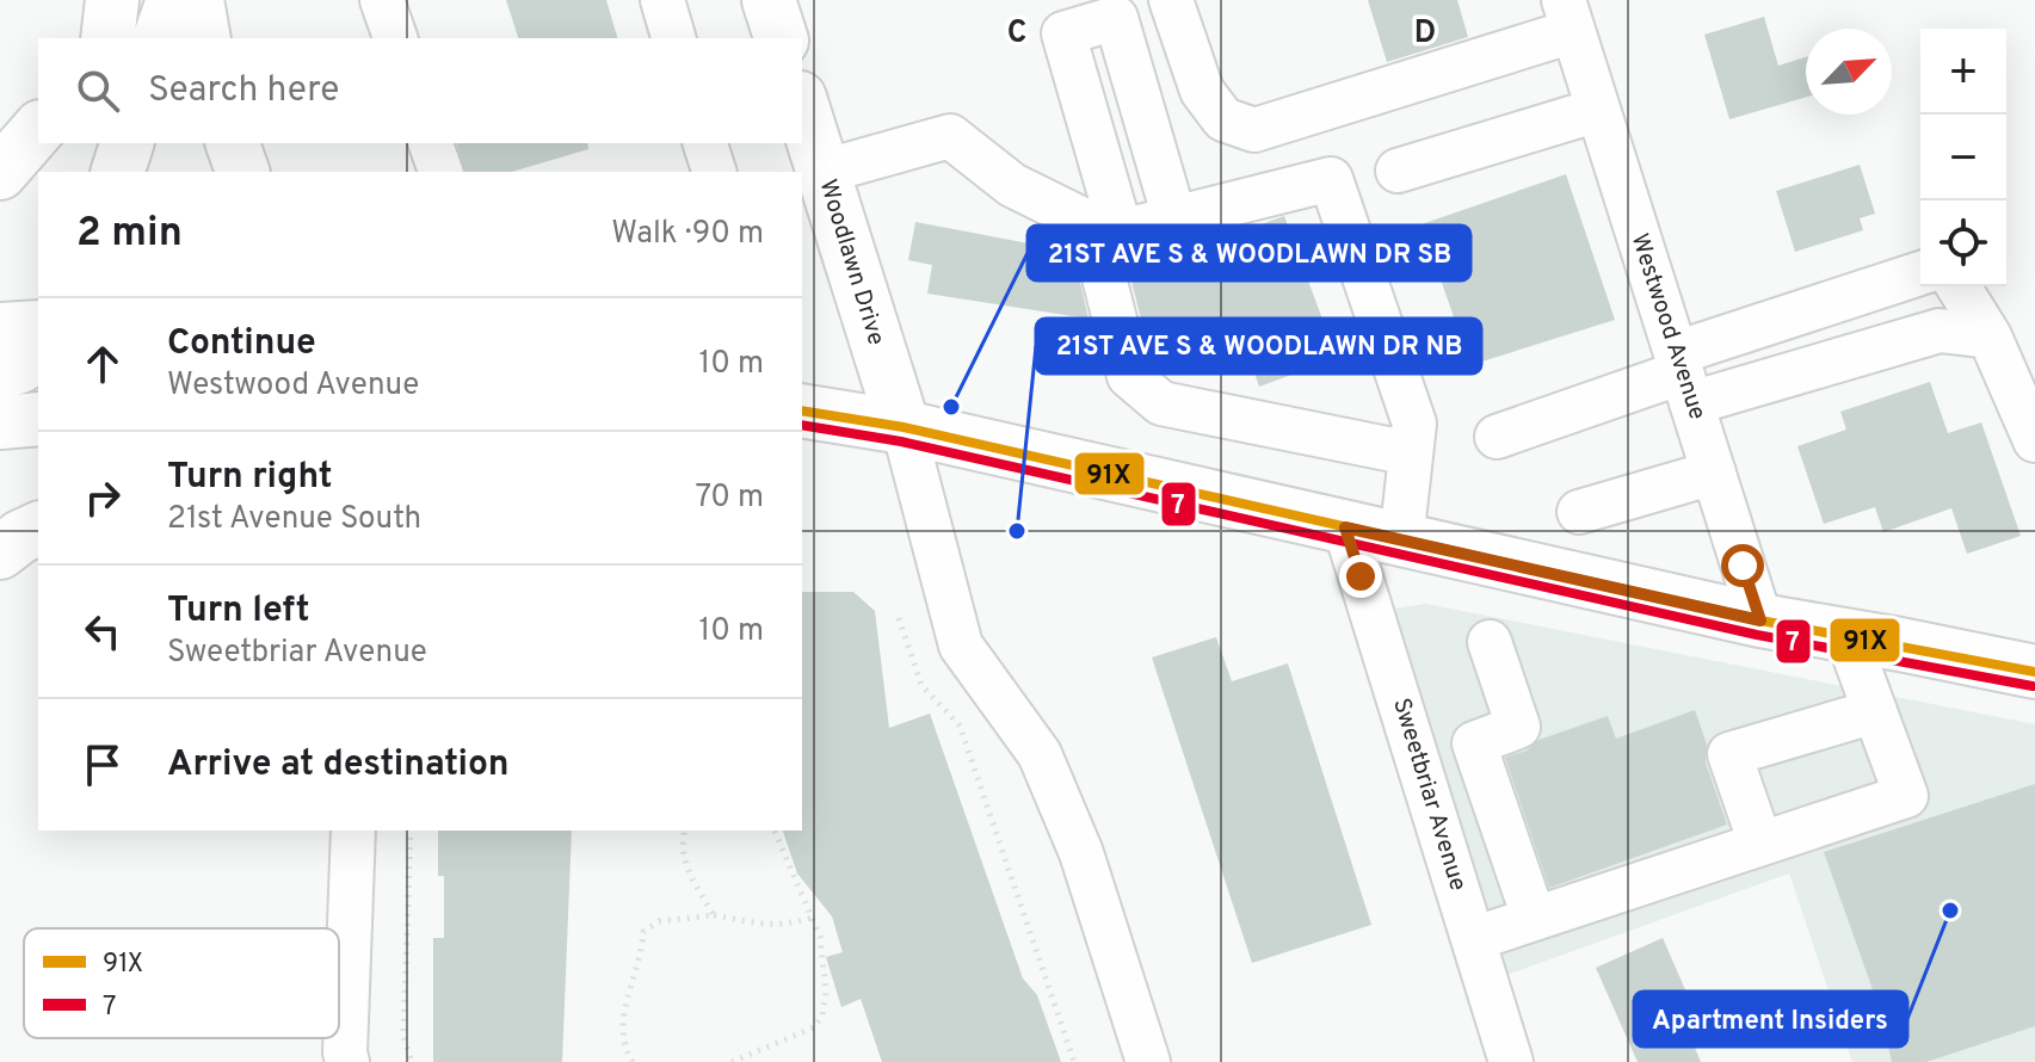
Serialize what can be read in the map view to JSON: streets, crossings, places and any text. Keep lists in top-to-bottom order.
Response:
{
  "streets": {
    "main road": ["Woodlawn Drive"],
    "street": ["Westwood Avenue", "Sweetbriar Avenue"]
  },
  "places": ["21ST AVE S & WOODLAWN DR SB", "21ST AVE S & WOODLAWN DR NB", "Apartment Insiders"],
  "lines": ["transit line 91X", "transit line 7"],
  "legend": ["91X", "7"],
  "north": "top right",
  "page": {
    "map_buttons": ["+", "−"],
    "search": "Search here",
    "heading": ["2 min", "Walk · 90 m"],
    "list": [
      ["Continue", "Westwood Avenue", "10 m"],
      ["Turn right", "21st Avenue South", "70 m"],
      ["Turn left", "Sweetbriar Avenue", "10 m"],
      "Arrive at destination"
    ]
  },
  "grid": {
    "columns": ["C", "D"]
  }
}
